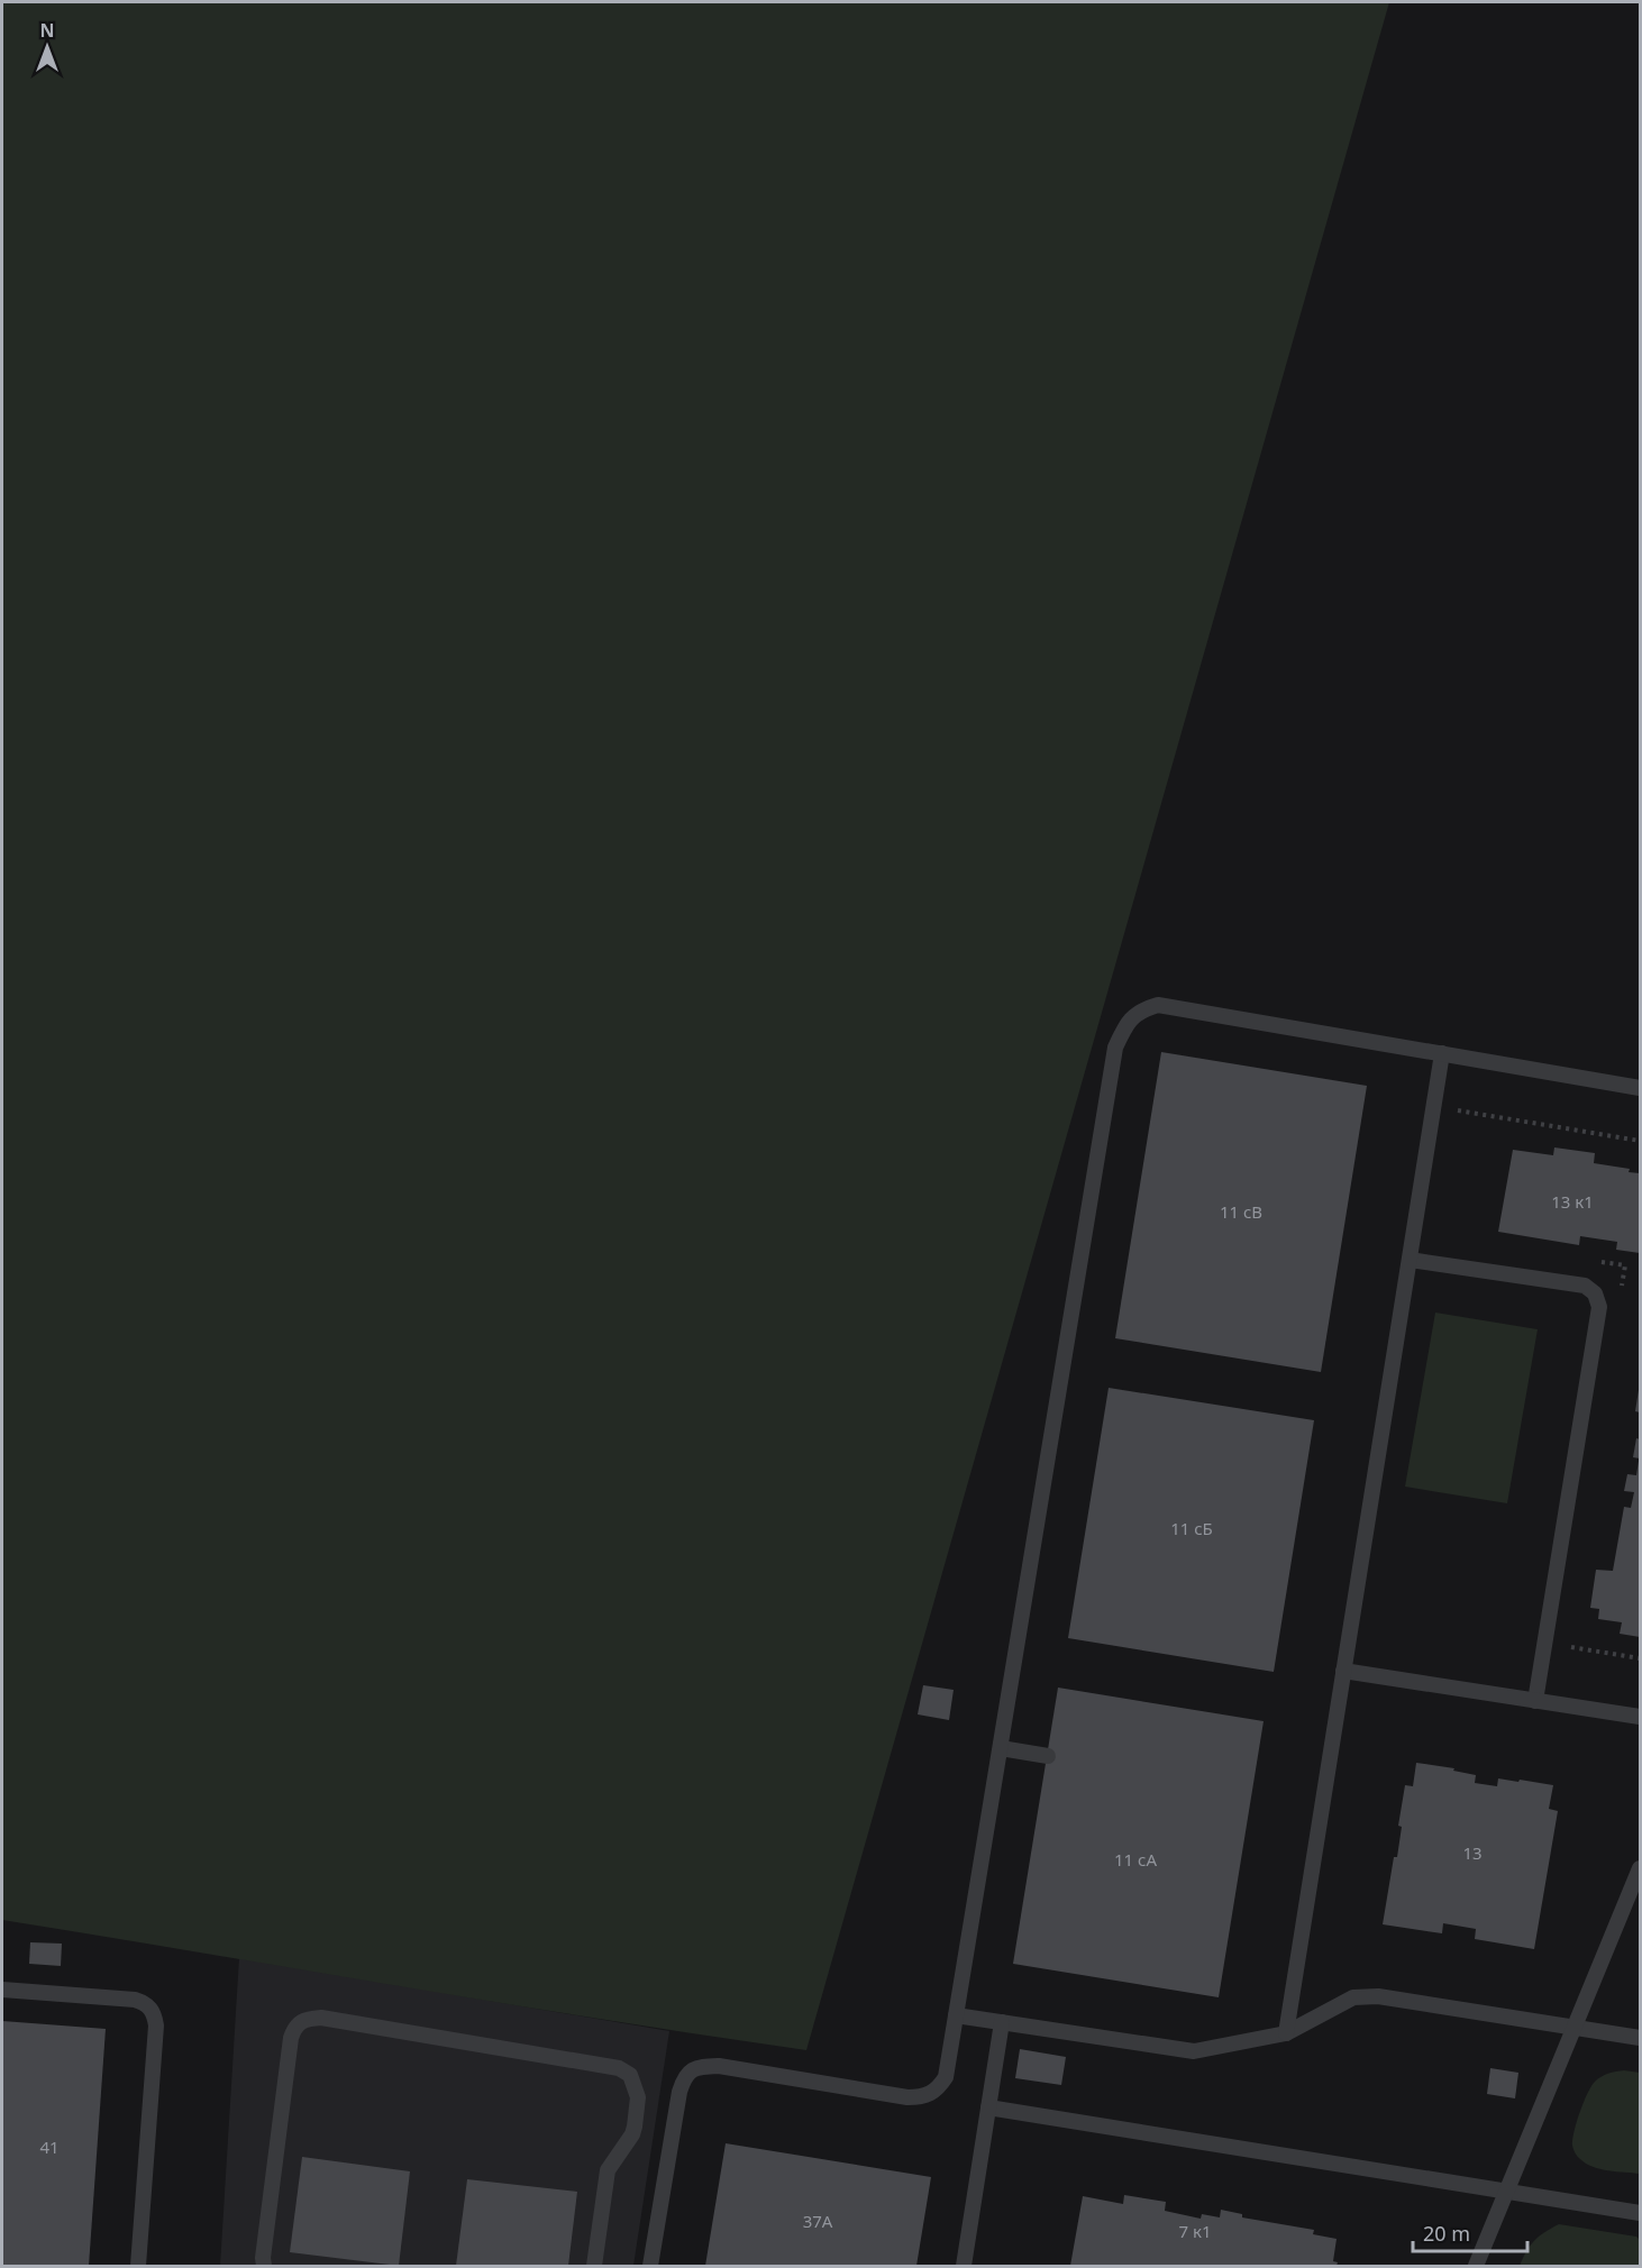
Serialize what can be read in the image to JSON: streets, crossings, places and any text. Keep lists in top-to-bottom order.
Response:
{
  "house_numbers": [
    "13 к1",
    "11 сВ",
    "11 сБ",
    "13",
    "11 сА",
    "41",
    "37А",
    "7 к1"
  ],
  "scale_bar": "20 m",
  "north": "top"
}
